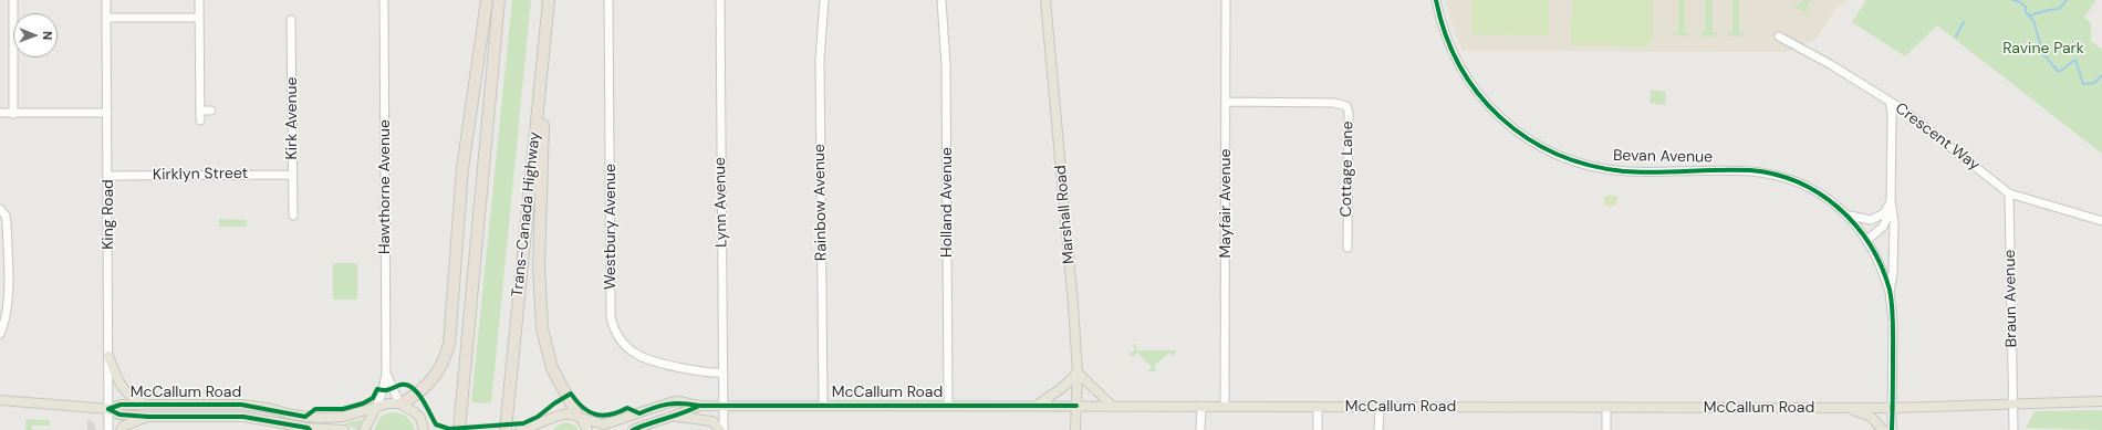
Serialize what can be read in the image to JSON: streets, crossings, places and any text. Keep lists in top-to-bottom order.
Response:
{
  "streets": {
    "highway": ["Trans-Canada Highway"],
    "main road": ["Marshall Road", "McCallum Road"],
    "street": [
      "Kirk Avenue",
      "Crescent Way",
      "Bevan Avenue",
      "Cottage Lane",
      "Kirklyn Street",
      "Hawthorne Avenue",
      "Lynn Avenue",
      "Rainbow Avenue",
      "Holland Avenue",
      "Mayfair Avenue",
      "King Road",
      "Westbury Avenue",
      "Braun Avenue"
    ]
  },
  "crossings": [
    ["Kirk Avenue", "Kirklyn Street"],
    ["Crescent Way", "Braun Avenue"],
    ["Cottage Lane", "Mayfair Avenue"],
    ["Kirklyn Street", "King Road"],
    ["Hawthorne Avenue", "McCallum Road"],
    ["Lynn Avenue", "Westbury Avenue"],
    ["Lynn Avenue", "McCallum Road"],
    ["Rainbow Avenue", "McCallum Road"],
    ["Holland Avenue", "McCallum Road"],
    ["Mayfair Avenue", "McCallum Road"],
    ["King Road", "McCallum Road"],
    ["Marshall Road", "McCallum Road"],
    ["Braun Avenue", "McCallum Road"]
  ],
  "parks": ["Ravine Park"],
  "north": "right"
}
